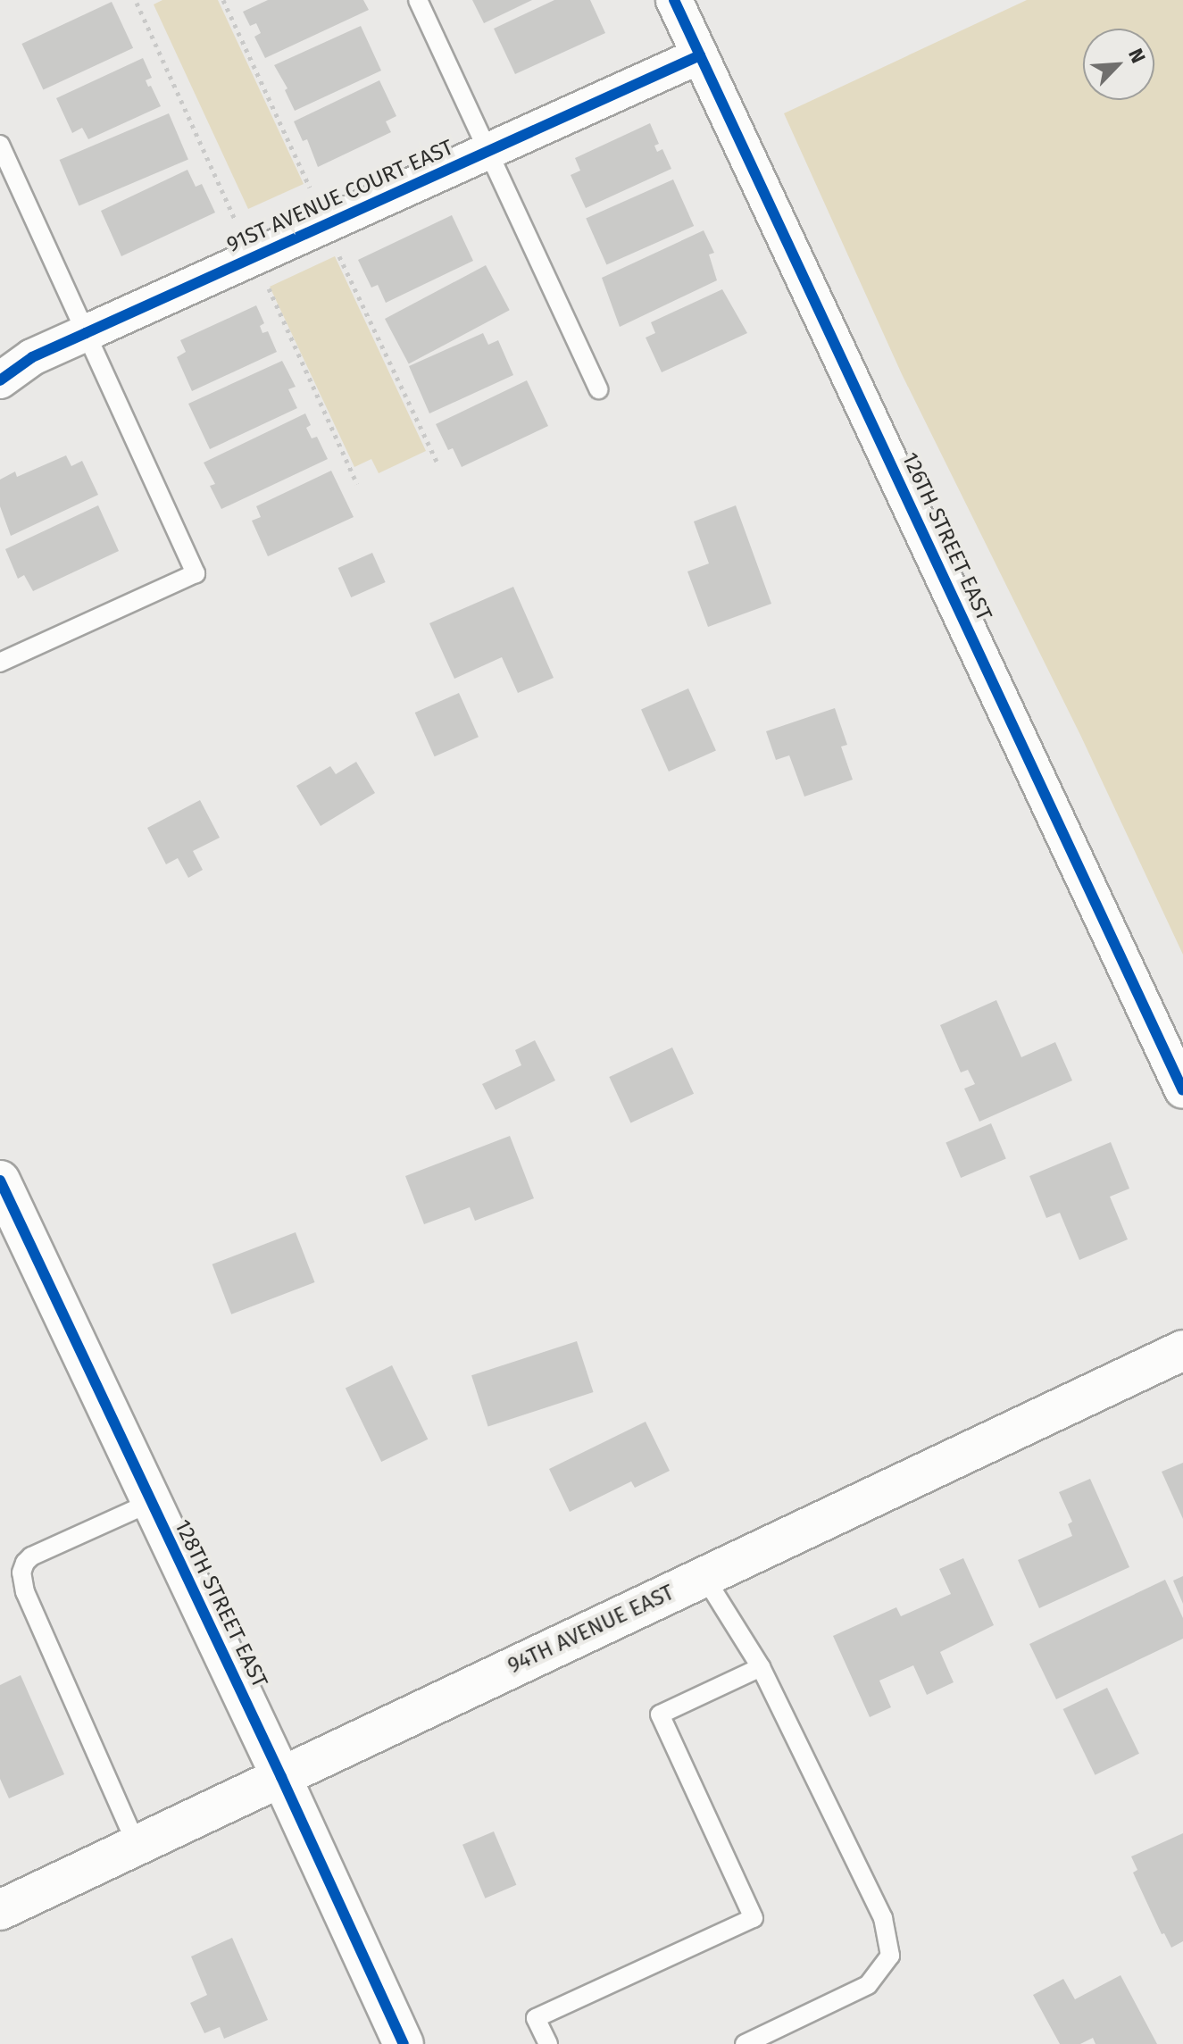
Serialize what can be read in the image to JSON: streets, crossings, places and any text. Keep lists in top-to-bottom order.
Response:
{
  "streets": {
    "main road": ["128TH STREET EAST", "94TH AVENUE EAST"],
    "street": ["91ST AVENUE COURT EAST", "126TH STREET EAST"]
  },
  "crossings": [
    ["91ST AVENUE COURT EAST", "126TH STREET EAST"],
    ["128TH STREET EAST", "94TH AVENUE EAST"]
  ],
  "north": "top right"
}
